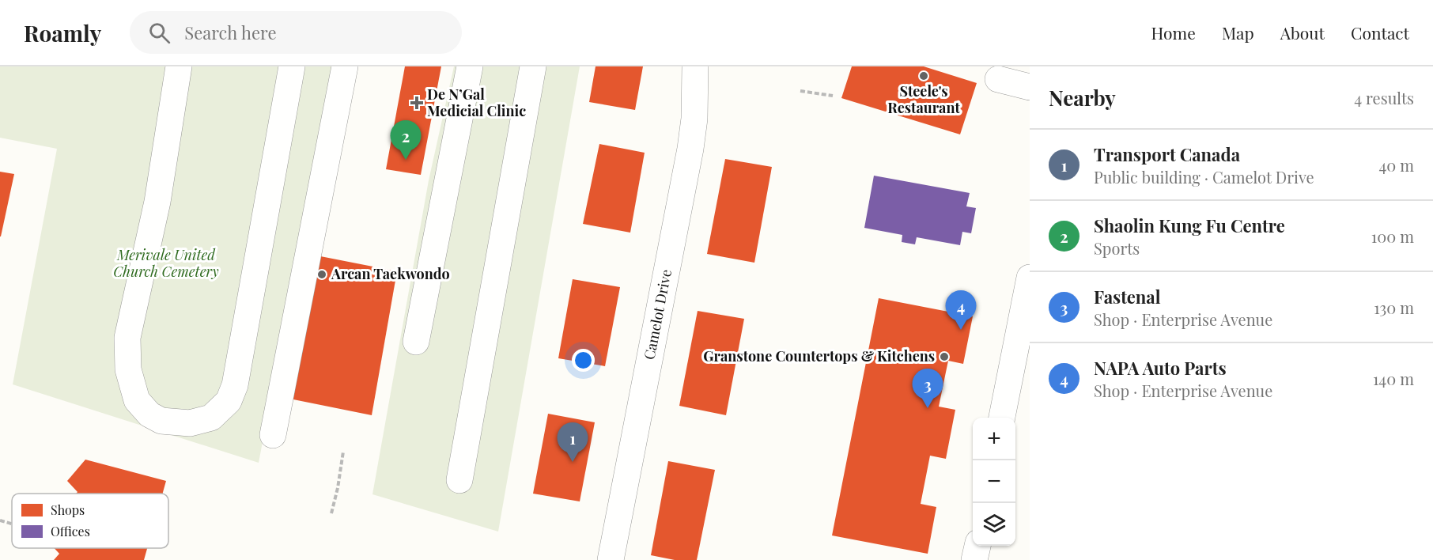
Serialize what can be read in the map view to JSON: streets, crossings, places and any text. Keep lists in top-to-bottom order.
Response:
{
  "streets": {
    "street": ["Camelot Drive"]
  },
  "parks": ["Merivale United Church Cemetery"],
  "places": {
    "other": ["Steele's Restaurant", "Arcan Taekwondo", "Granstone Countertops & Kitchens"],
    "health": ["De N’Gal Medicial Clinic"]
  },
  "legend": ["Shops", "Offices"],
  "page": {
    "header": "Roamly",
    "search": "Search here",
    "nav": [
      "Home",
      "Map",
      "About",
      "Contact"
    ],
    "heading": ["Nearby", "4 results"],
    "pins": [
      "2",
      "4",
      "3",
      "1"
    ],
    "list": [
      {
        "mark": "1",
        "name": "Transport Canada",
        "note": "Public building · Camelot Drive",
        "value": "40 m"
      },
      {
        "mark": "2",
        "name": "Shaolin Kung Fu Centre",
        "note": "Sports",
        "value": "100 m"
      },
      {
        "mark": "3",
        "name": "Fastenal",
        "note": "Shop · Enterprise Avenue",
        "value": "130 m"
      },
      {
        "mark": "4",
        "name": "NAPA Auto Parts",
        "note": "Shop · Enterprise Avenue",
        "value": "140 m"
      }
    ],
    "map_buttons": ["+", "−"]
  }
}
